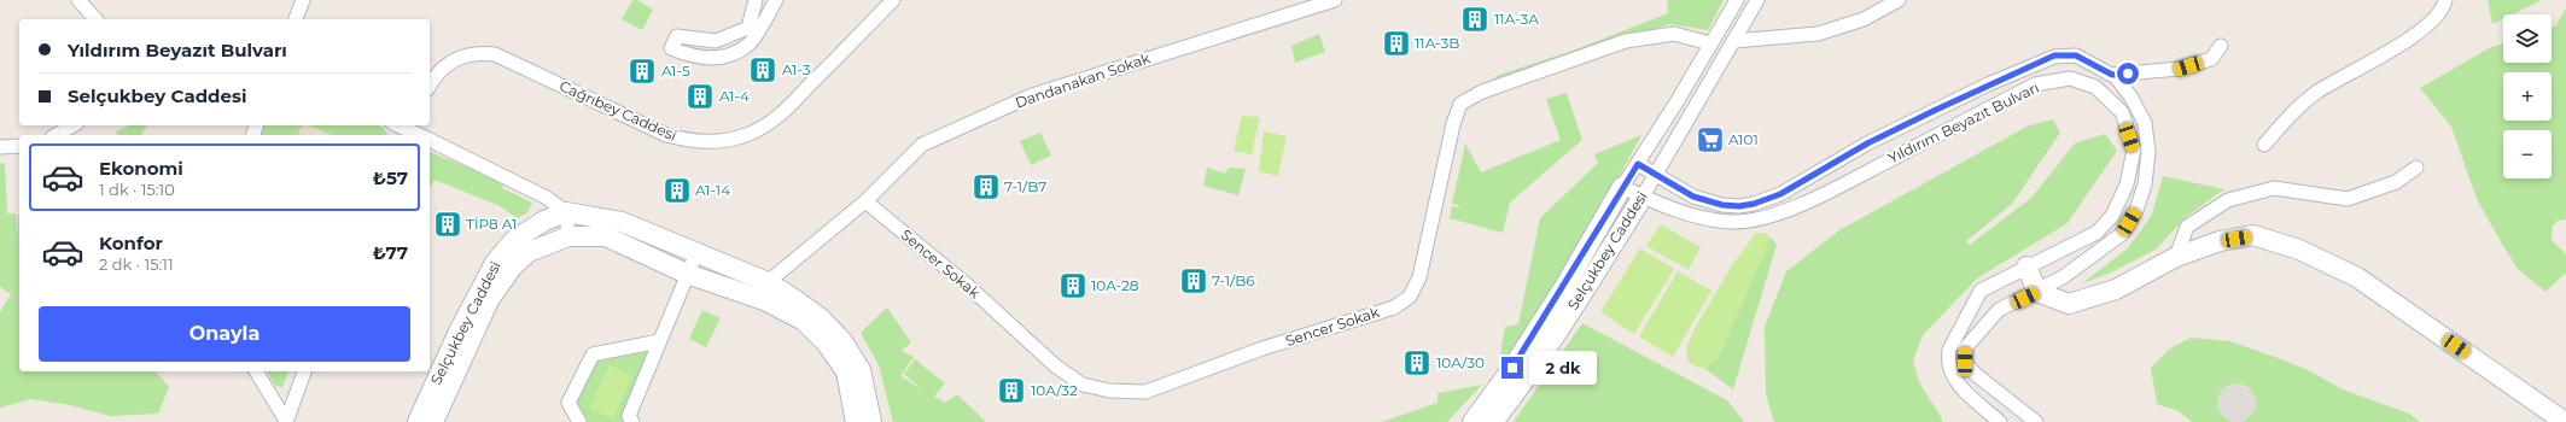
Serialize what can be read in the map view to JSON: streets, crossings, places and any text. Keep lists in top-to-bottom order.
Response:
{
  "streets": {
    "street": [
      "Dandanakan Sokak",
      "Cağrıbey Caddesi",
      "Yıldırım Beyazıt Bulvarı",
      "Selçukbey Caddesi",
      "Sencer Sokak"
    ]
  },
  "crossings": [
    ["Dandanakan Sokak", "Selçukbey Caddesi"],
    ["Dandanakan Sokak", "Sencer Sokak"],
    ["Yıldırım Beyazıt Bulvarı", "Selçukbey Caddesi"],
    ["Selçukbey Caddesi", "Sencer Sokak"]
  ],
  "places": {
    "building": [
      "11A-3A",
      "11A-3B",
      "A1-3",
      "A1-5",
      "A1-4",
      "7-1/B7",
      "A1-14",
      "TİP8 A1",
      "7-1/B6",
      "10A-28",
      "10A/30",
      "10A/32"
    ],
    "supermarket": ["A101"]
  },
  "page": {
    "map_buttons": ["+", "−"],
    "banner": ["Yıldırım Beyazıt Bulvarı", "Selçukbey Caddesi"],
    "list": [
      {
        "name": "Ekonomi",
        "note": "1 dk · 15:10",
        "value": "₺57"
      },
      {
        "name": "Konfor",
        "note": "2 dk · 15:11",
        "value": "₺77"
      }
    ],
    "buttons": "Onayla",
    "bubble": "2 dk"
  }
}
